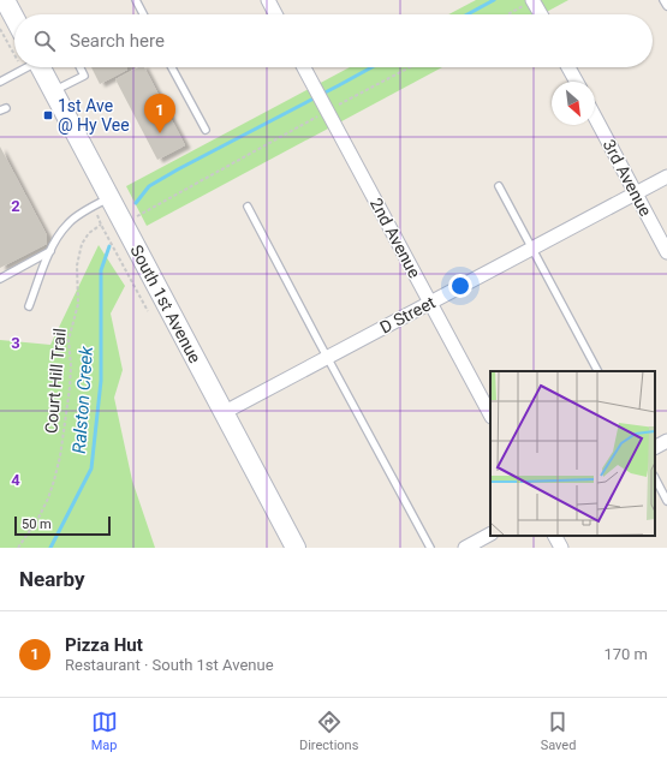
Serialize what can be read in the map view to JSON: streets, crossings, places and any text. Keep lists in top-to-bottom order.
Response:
{
  "streets": {
    "main road": ["South 1st Avenue"],
    "street": ["3rd Avenue", "2nd Avenue", "D Street"],
    "path": ["Court Hill Trail"]
  },
  "crossings": [
    ["3rd Avenue", "D Street"],
    ["2nd Avenue", "D Street"],
    ["South 1st Avenue", "D Street"]
  ],
  "water": ["Ralston Creek"],
  "places": {
    "transit": ["1st Ave @ Hy Vee"]
  },
  "scale_bar": "50 m",
  "north": "bottom right",
  "page": {
    "search": "Search here",
    "pins": "1",
    "scale": "50 m",
    "heading": "Nearby",
    "list": [
      {
        "mark": "1",
        "name": "Pizza Hut",
        "note": "Restaurant · South 1st Avenue",
        "value": "170 m"
      }
    ],
    "nav": ["Map", "Directions", "Saved"]
  },
  "grid": {
    "rows": ["2", "3", "4"]
  }
}
